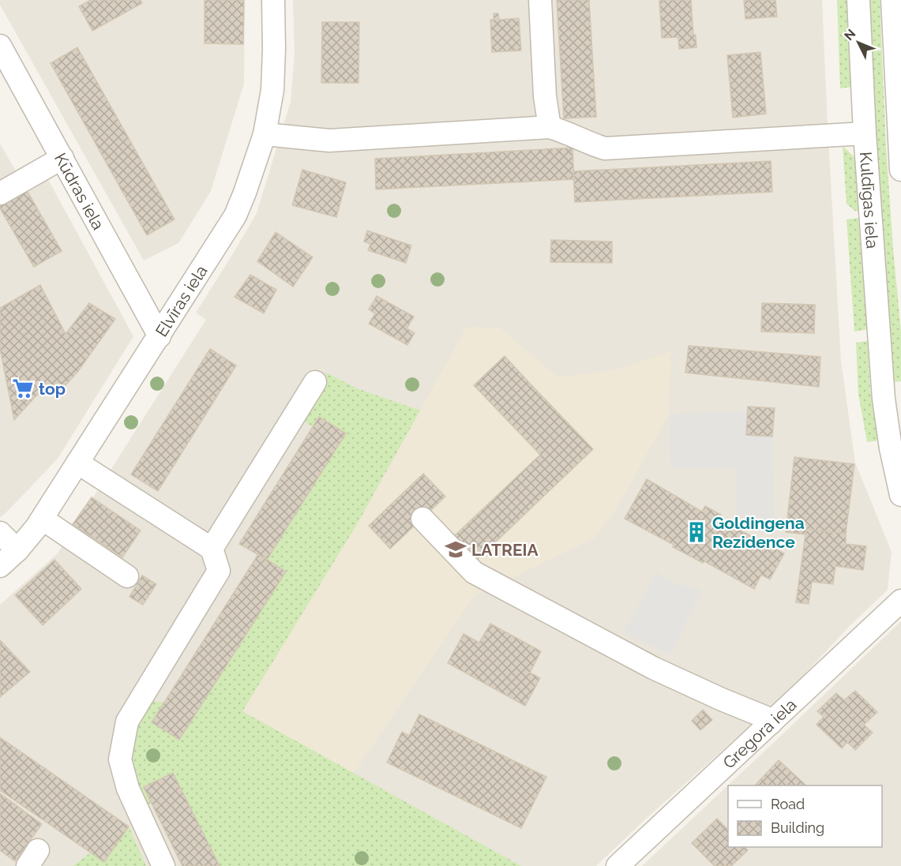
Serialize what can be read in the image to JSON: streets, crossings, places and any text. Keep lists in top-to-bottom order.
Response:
{
  "streets": {
    "street": [
      "Kūdras iela",
      "Kuldīgas iela",
      "Elvīras iela",
      "Gregora iela"
    ]
  },
  "crossings": [
    ["Kūdras iela", "Elvīras iela"]
  ],
  "places": {
    "supermarket": ["top"],
    "building": ["Goldingena Rezidence"],
    "school or university": ["LATREIA"]
  },
  "legend": ["Road", "Building"],
  "north": "top left"
}
